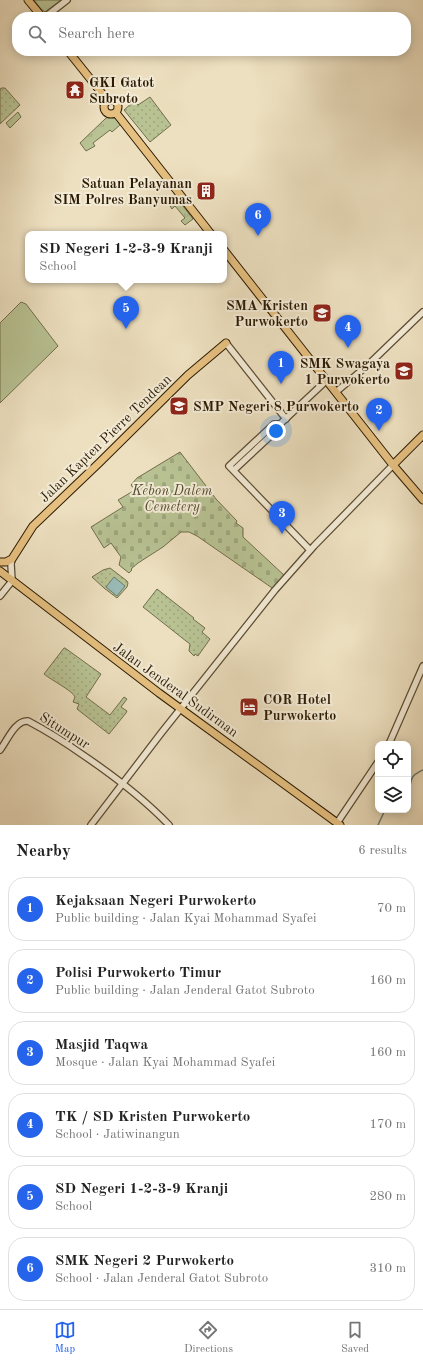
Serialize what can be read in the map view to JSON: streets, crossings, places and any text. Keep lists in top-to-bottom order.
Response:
{
  "streets": {
    "main road": ["Jalan Kapten Pierre Tendean", "Jalan Jenderal Sudirman"],
    "street": ["Situmpur"]
  },
  "parks": ["Kebon Dalem Cemetery"],
  "places": {
    "temple": ["GKI Gatot Subroto"],
    "building": ["Satuan Pelayanan SIM Polres Banyumas"],
    "school or university": ["SMA Kristen Purwokerto", "SMK Swagaya 1 Purwokerto", "SMP Negeri 8 Purwokerto"],
    "hotel": ["COR Hotel Purwokerto"]
  },
  "page": {
    "search": "Search here",
    "pins": [
      "6",
      "5",
      "4",
      "1",
      "2",
      "3"
    ],
    "popup": ["SD Negeri 1-2-3-9 Kranji", "School"],
    "heading": ["Nearby", "6 results"],
    "list": [
      {
        "mark": "1",
        "name": "Kejaksaan Negeri Purwokerto",
        "note": "Public building · Jalan Kyai Mohammad Syafei",
        "value": "70 m"
      },
      {
        "mark": "2",
        "name": "Polisi Purwokerto Timur",
        "note": "Public building · Jalan Jenderal Gatot Subroto",
        "value": "160 m"
      },
      {
        "mark": "3",
        "name": "Masjid Taqwa",
        "note": "Mosque · Jalan Kyai Mohammad Syafei",
        "value": "160 m"
      },
      {
        "mark": "4",
        "name": "TK / SD Kristen Purwokerto",
        "note": "School · Jatiwinangun",
        "value": "170 m"
      },
      {
        "mark": "5",
        "name": "SD Negeri 1-2-3-9 Kranji",
        "note": "School",
        "value": "280 m"
      },
      {
        "mark": "6",
        "name": "SMK Negeri 2 Purwokerto",
        "note": "School · Jalan Jenderal Gatot Subroto",
        "value": "310 m"
      }
    ],
    "nav": ["Map", "Directions", "Saved"]
  }
}
